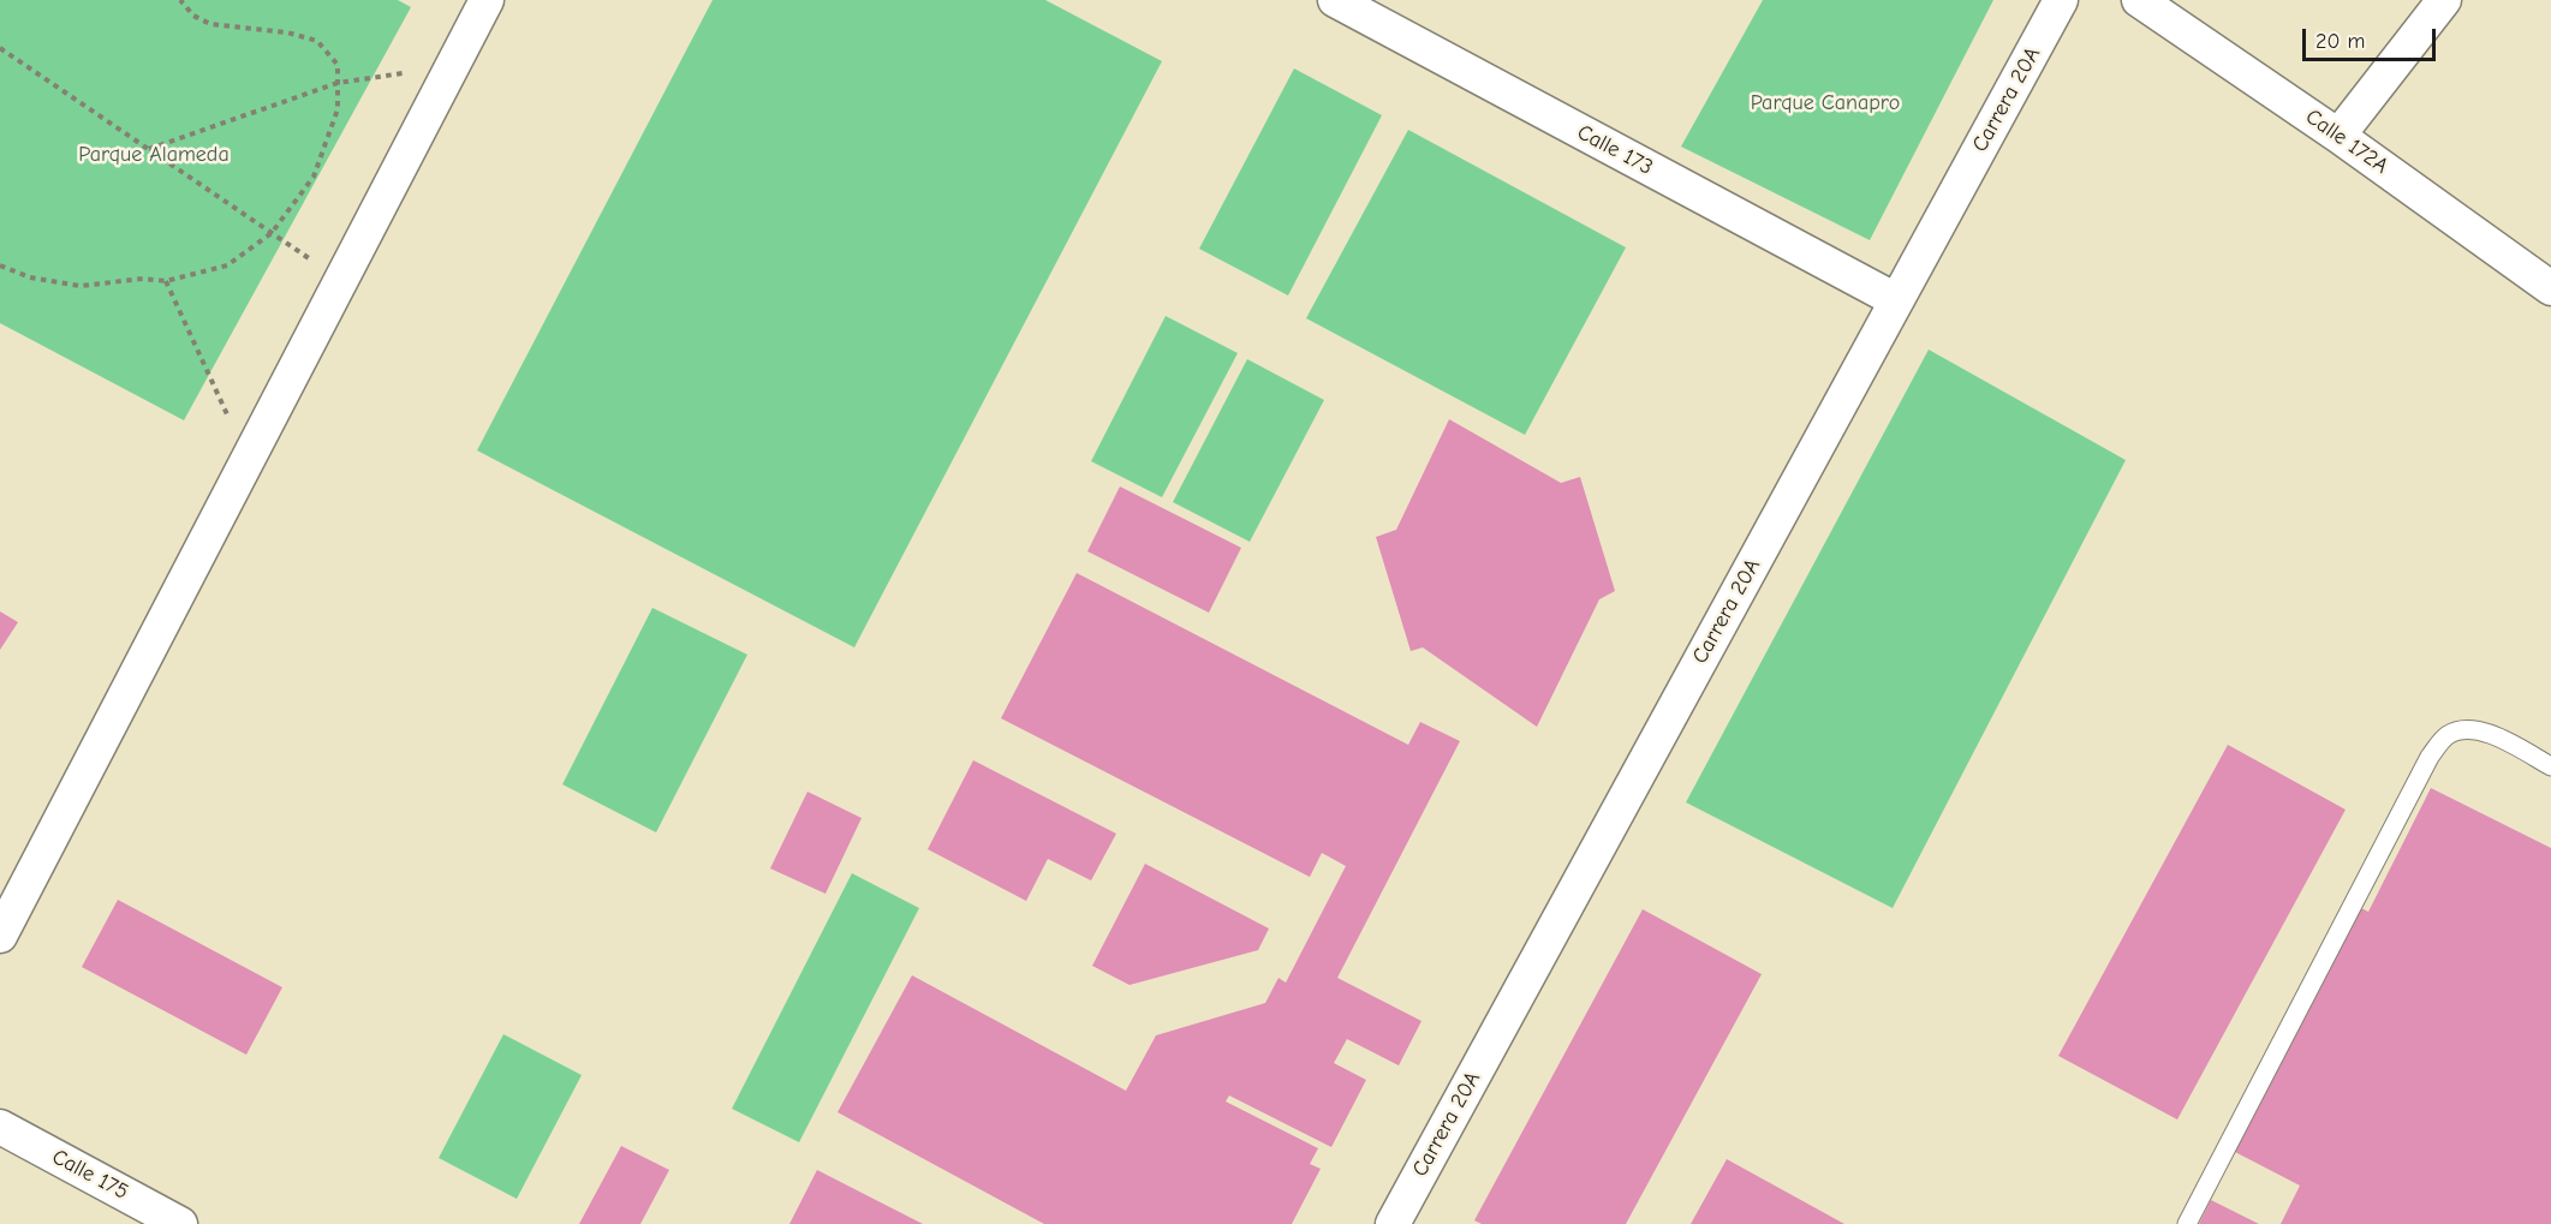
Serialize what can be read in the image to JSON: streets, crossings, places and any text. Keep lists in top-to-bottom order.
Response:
{
  "streets": {
    "street": [
      "Carrera 20A",
      "Calle 172A",
      "Calle 173",
      "Calle 175"
    ]
  },
  "crossings": [
    ["Carrera 20A", "Calle 173"]
  ],
  "parks": ["Parque Canapro", "Parque Alameda"],
  "scale_bar": "20 m"
}
